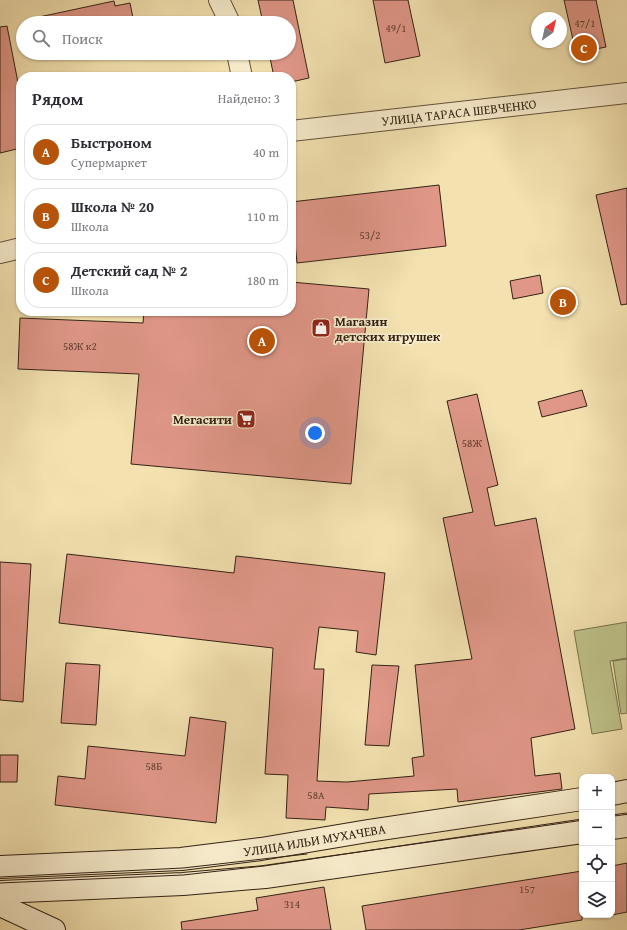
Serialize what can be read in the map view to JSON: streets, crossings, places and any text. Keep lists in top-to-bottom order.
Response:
{
  "streets": {
    "main road": ["УЛИЦА ИЛЬИ МУХАЧЕВА"],
    "street": ["УЛИЦА ТАРАСА ШЕВЧЕНКО"]
  },
  "places": {
    "shop": ["Магазин детских игрушек"],
    "supermarket": ["Мегасити"]
  },
  "house_numbers": [
    "47/1",
    "49/1",
    "53/2",
    "58Ж к2",
    "58Ж",
    "58Б",
    "58А",
    "157",
    "314"
  ],
  "north": "top right",
  "page": {
    "search": "Поиск",
    "pins": ["C", "B", "A"],
    "heading": ["Рядом", "Найдено: 3"],
    "list": [
      {
        "mark": "A",
        "name": "Быстроном",
        "note": "Супермаркет",
        "value": "40 m"
      },
      {
        "mark": "B",
        "name": "Школа № 20",
        "note": "Школа",
        "value": "110 m"
      },
      {
        "mark": "C",
        "name": "Детский сад № 2",
        "note": "Школа",
        "value": "180 m"
      }
    ],
    "map_buttons": ["+", "−"]
  }
}
